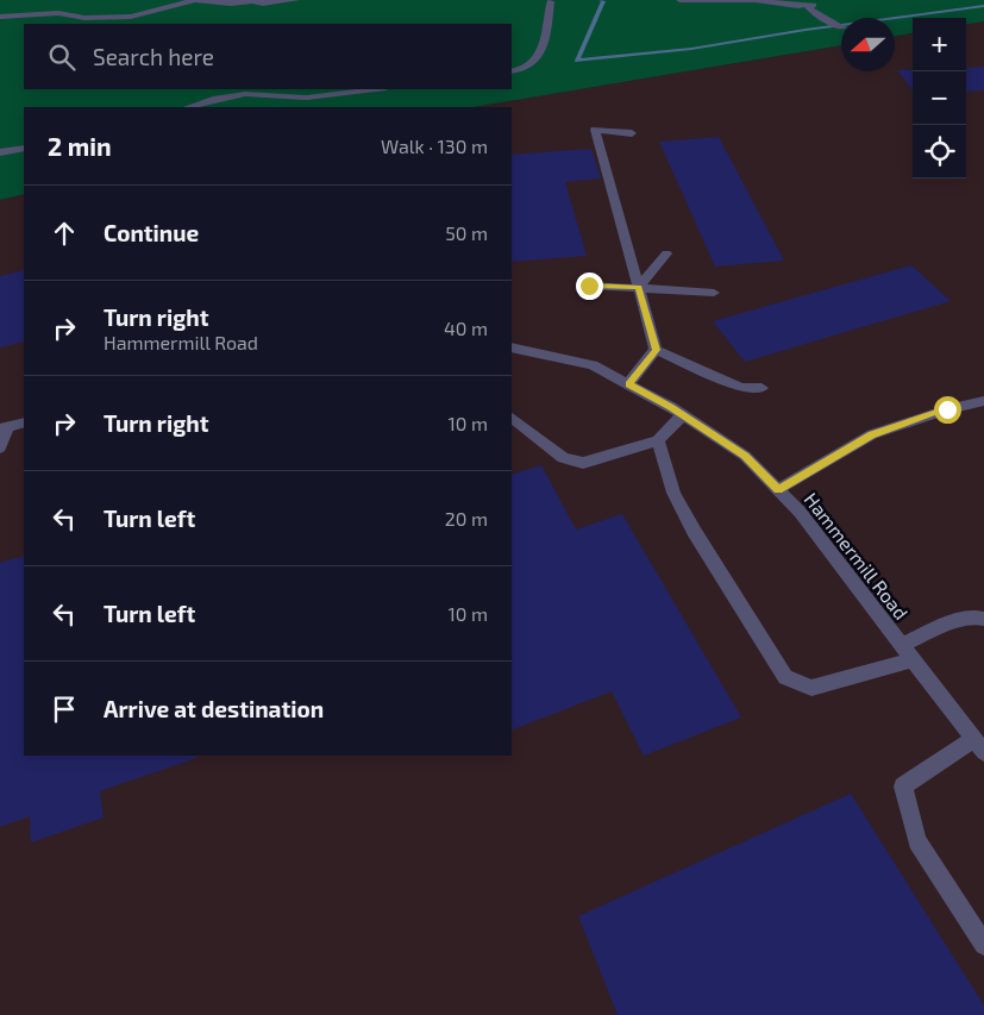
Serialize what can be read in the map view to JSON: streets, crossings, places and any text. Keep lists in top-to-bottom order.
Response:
{
  "streets": {
    "street": ["Hammermill Road"]
  },
  "north": "left",
  "page": {
    "map_buttons": ["+", "−"],
    "search": "Search here",
    "heading": ["2 min", "Walk · 130 m"],
    "list": [
      ["Continue", "50 m"],
      ["Turn right", "Hammermill Road", "40 m"],
      ["Turn right", "10 m"],
      ["Turn left", "20 m"],
      ["Turn left", "10 m"],
      "Arrive at destination"
    ]
  }
}
